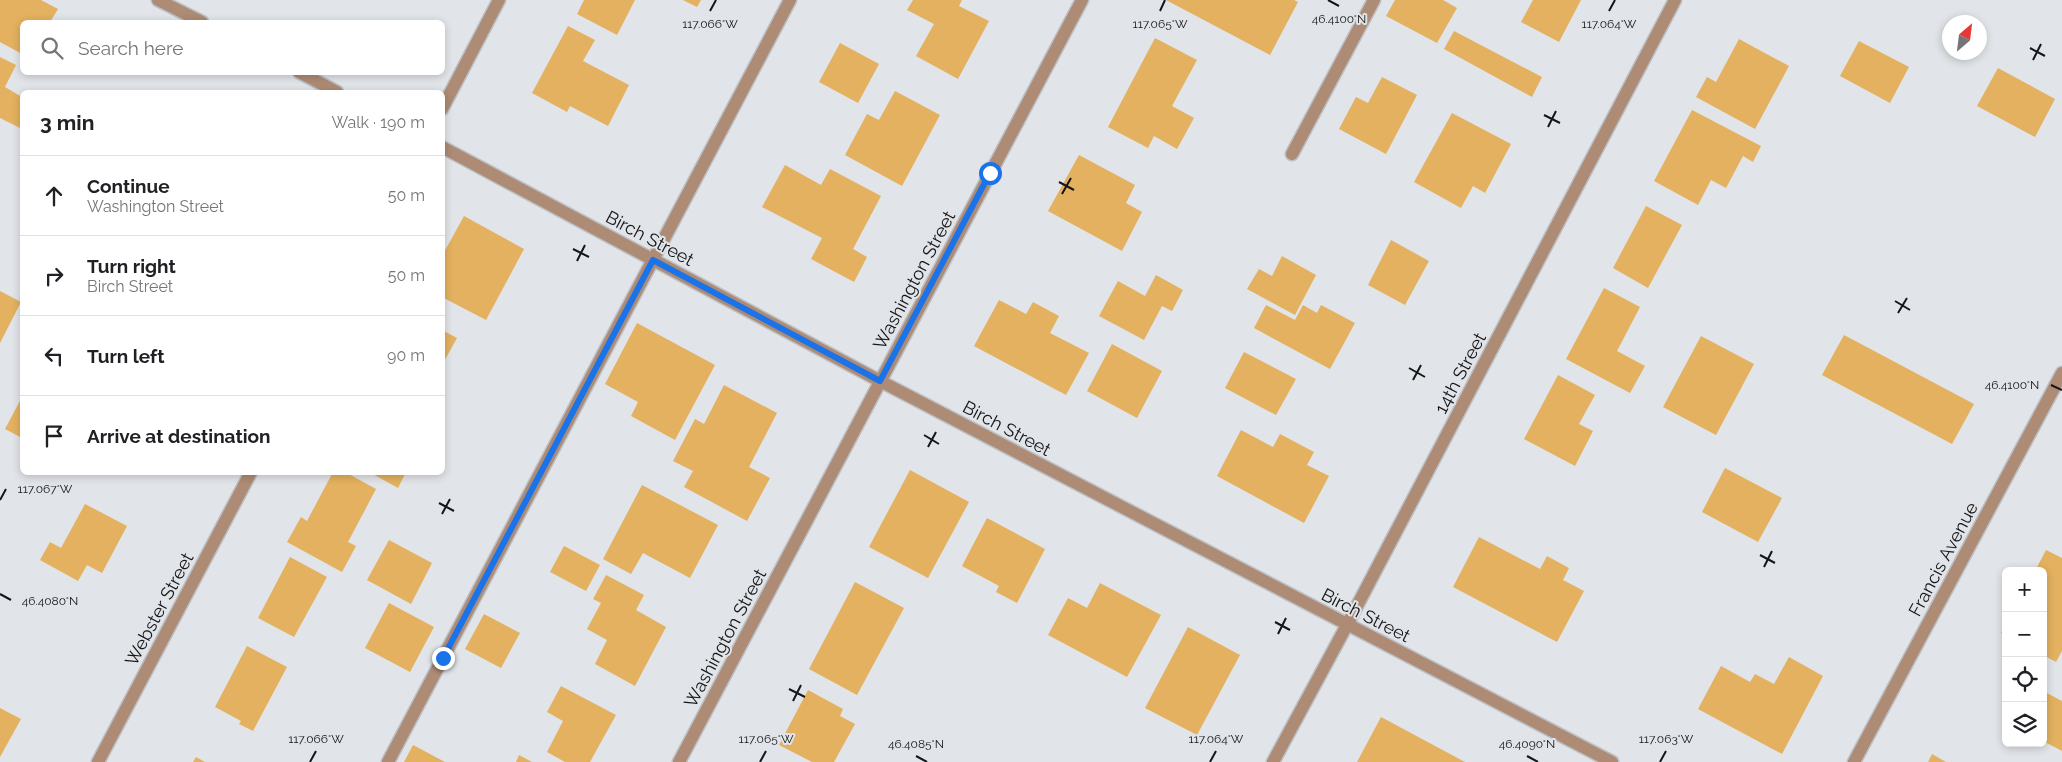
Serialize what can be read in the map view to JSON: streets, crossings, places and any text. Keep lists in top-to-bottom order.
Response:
{
  "streets": {
    "street": [
      "Birch Street",
      "Washington Street",
      "14th Street",
      "Francis Avenue",
      "Webster Street"
    ]
  },
  "crossings": [
    ["Birch Street", "Washington Street"],
    ["Birch Street", "14th Street"]
  ],
  "north": "top right",
  "page": {
    "search": "Search here",
    "heading": ["3 min", "Walk · 190 m"],
    "list": [
      ["Continue", "Washington Street", "50 m"],
      ["Turn right", "Birch Street", "50 m"],
      ["Turn left", "90 m"],
      "Arrive at destination"
    ],
    "map_buttons": ["+", "−"]
  },
  "coordinates": [
    "46.4100°N",
    "117.066°W",
    "117.065°W",
    "117.064°W",
    "117.067°W",
    "46.4080°N",
    "117.063°W",
    "46.4085°N",
    "46.4090°N"
  ]
}
